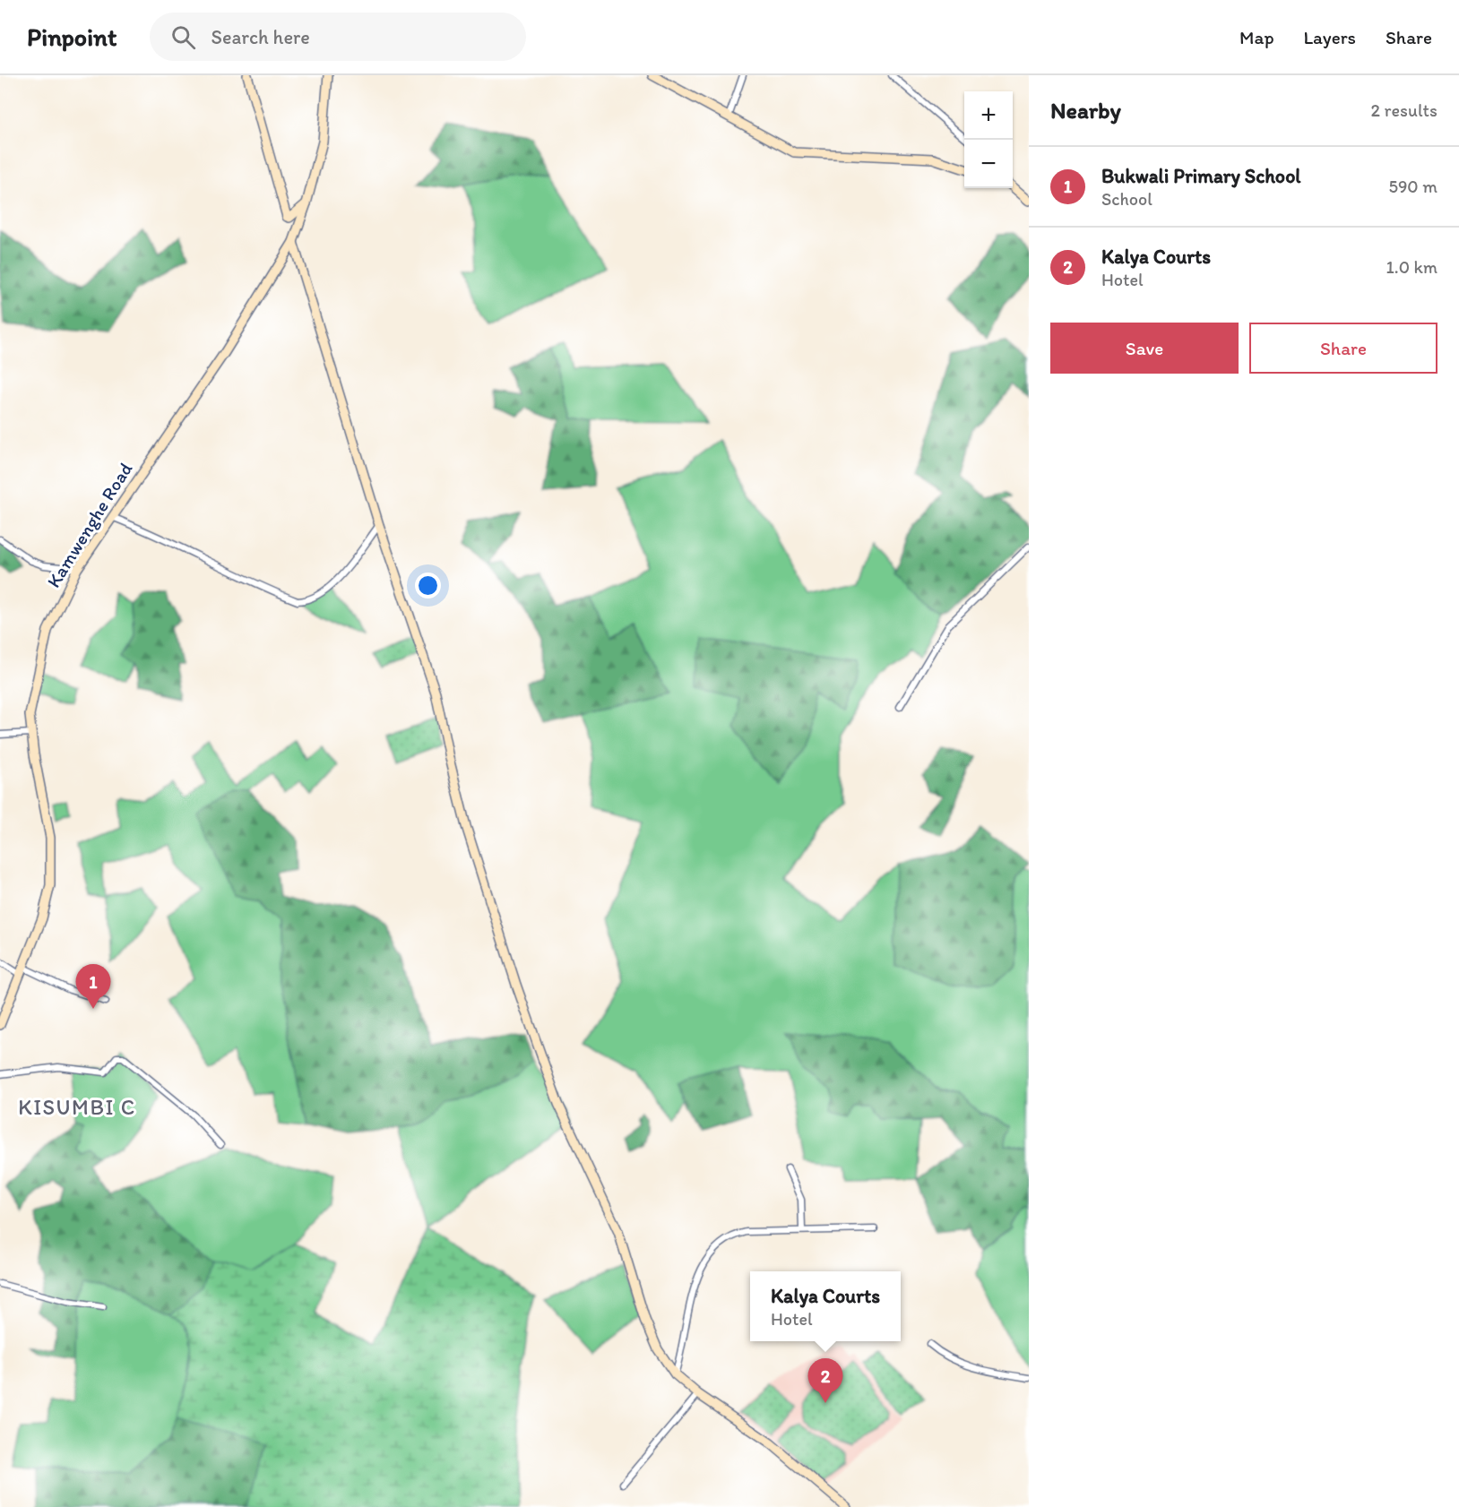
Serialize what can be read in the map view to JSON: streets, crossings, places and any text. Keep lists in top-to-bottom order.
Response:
{
  "streets": {
    "street": ["Kamwenghe Road"]
  },
  "districts": ["KISUMBI C"],
  "page": {
    "header": "Pinpoint",
    "search": "Search here",
    "nav": ["Map", "Layers", "Share"],
    "heading": ["Nearby", "2 results"],
    "map_buttons": ["+", "−"],
    "list": [
      {
        "mark": "1",
        "name": "Bukwali Primary School",
        "note": "School",
        "value": "590 m"
      },
      {
        "mark": "2",
        "name": "Kalya Courts",
        "note": "Hotel",
        "value": "1.0 km"
      }
    ],
    "buttons": ["Save", "Share"],
    "pins": ["1", "2"],
    "popup": ["Kalya Courts", "Hotel"]
  }
}
